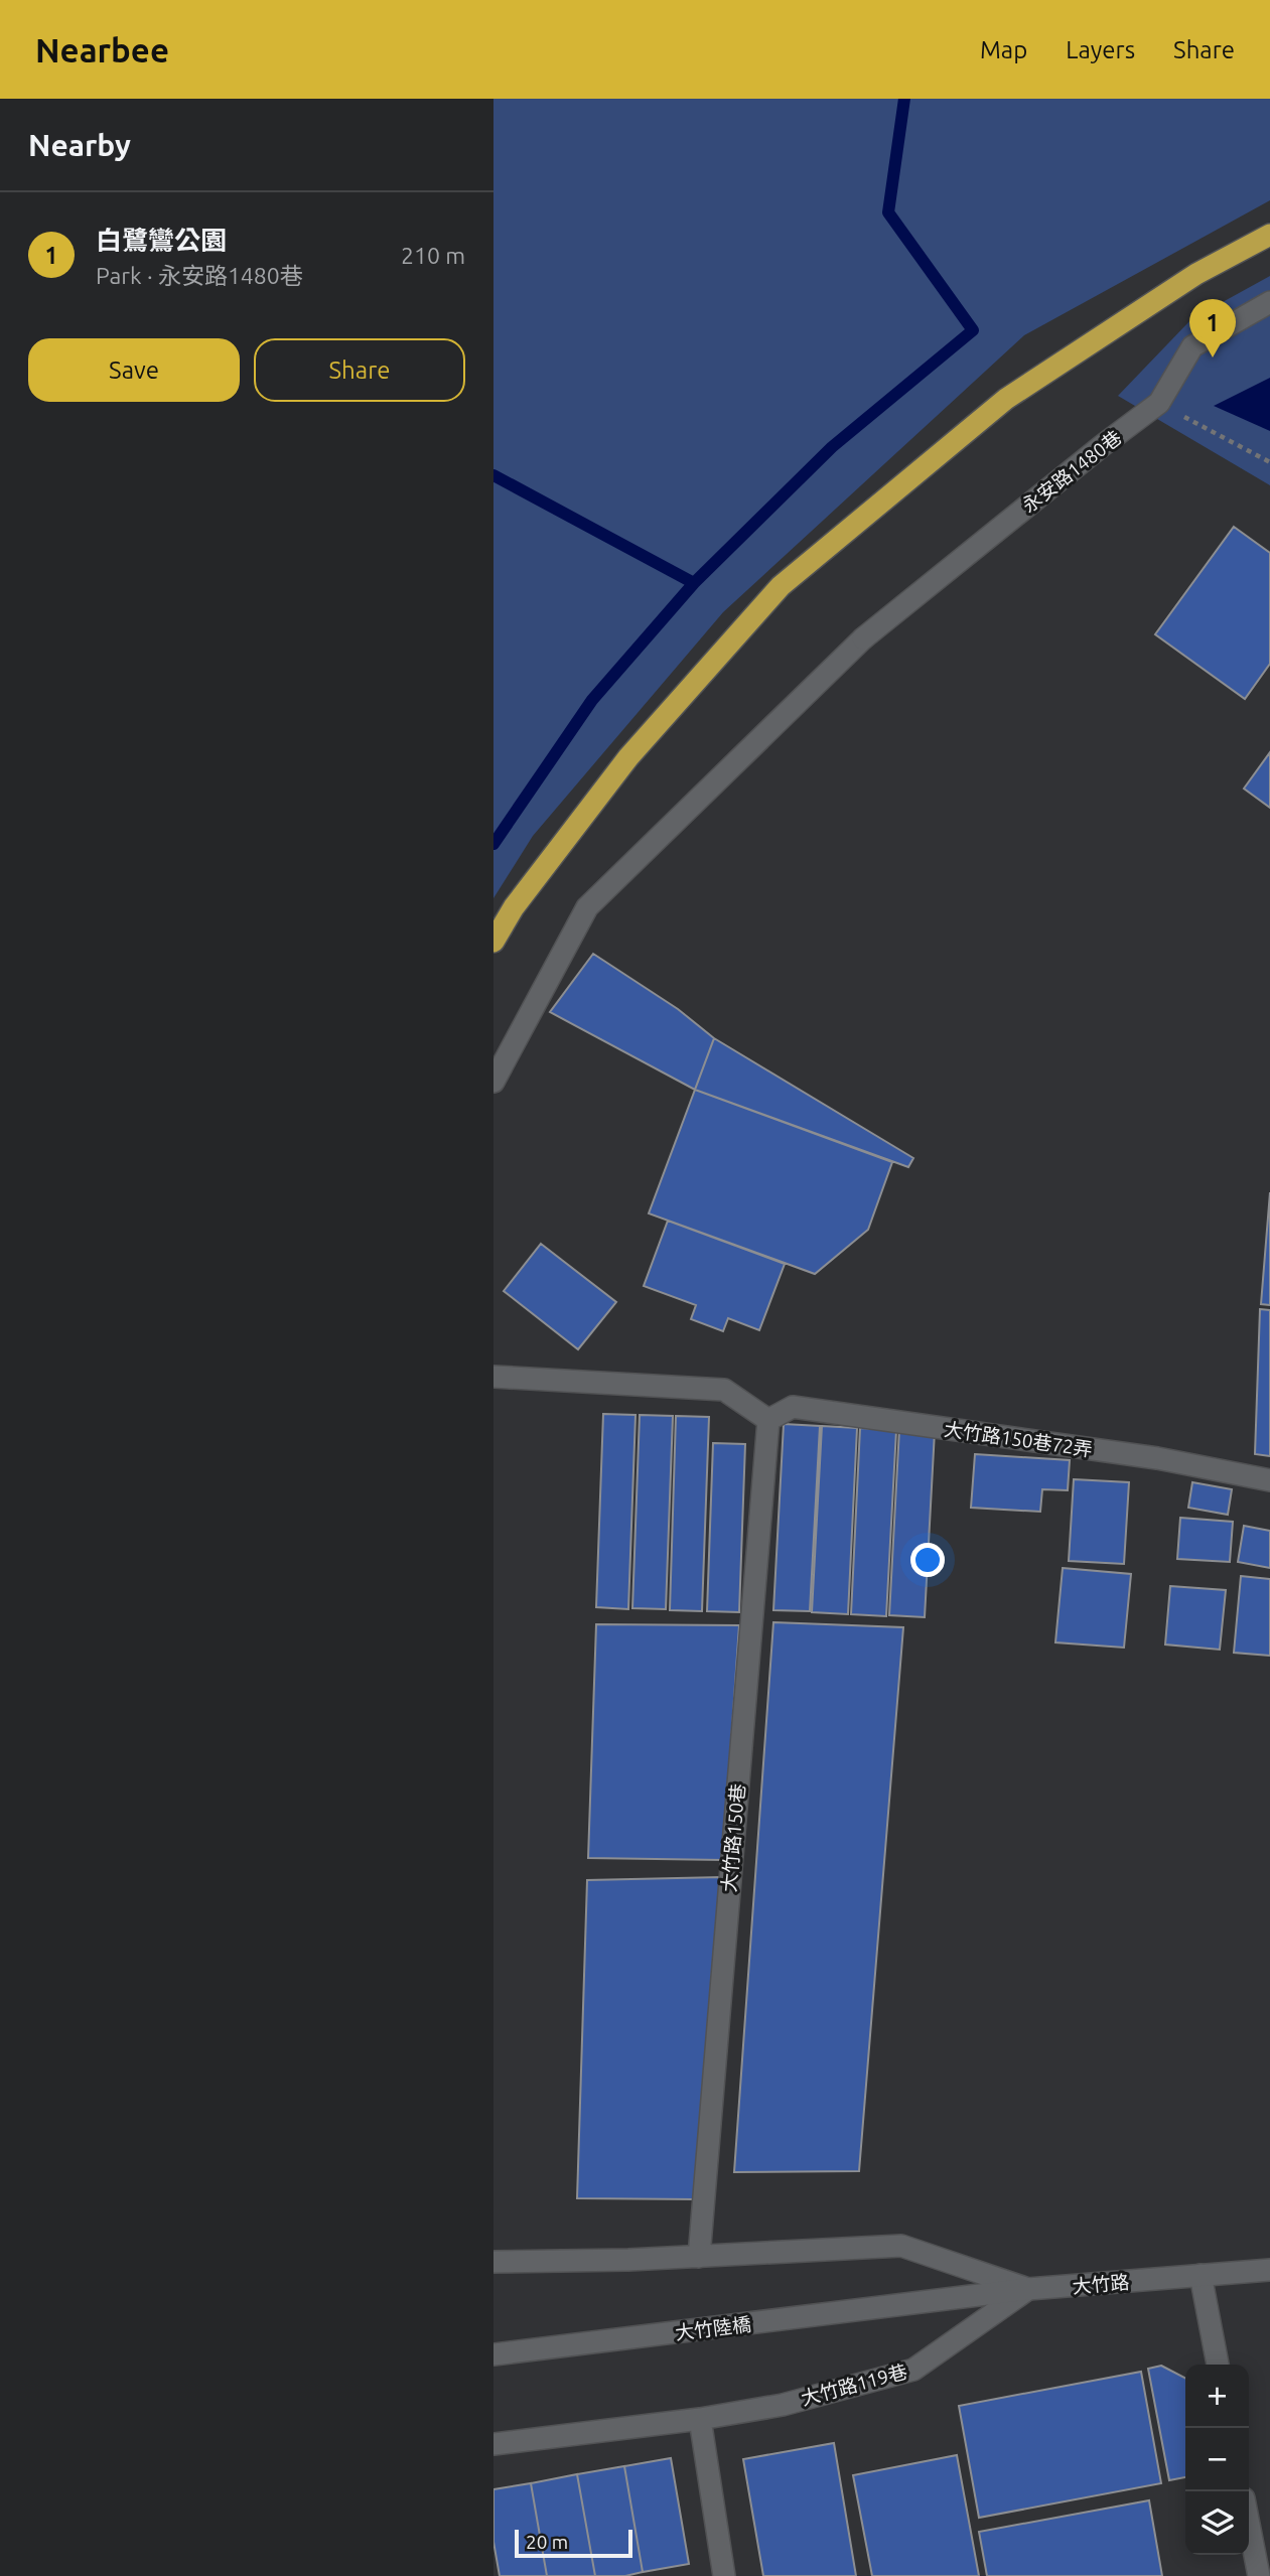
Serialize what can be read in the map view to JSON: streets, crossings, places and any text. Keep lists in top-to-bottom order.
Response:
{
  "streets": {
    "main road": [
      "永安路1480巷",
      "大竹路150巷72弄",
      "大竹路150巷",
      "大竹路",
      "大竹陸橋",
      "大竹路119巷"
    ]
  },
  "crossings": [
    ["大竹路150巷72弄", "大竹路150巷"],
    ["大竹路", "大竹陸橋"],
    ["大竹路", "大竹路119巷"]
  ],
  "scale_bar": "20 m",
  "page": {
    "header": "Nearbee",
    "nav": ["Map", "Layers", "Share"],
    "heading": "Nearby",
    "list": [
      {
        "mark": "1",
        "name": "白鷺鸞公園",
        "note": "Park · 永安路1480巷",
        "value": "210 m"
      }
    ],
    "pins": "1",
    "buttons": ["Save", "Share"],
    "map_buttons": ["+", "−"],
    "scale": "20 m"
  }
}
